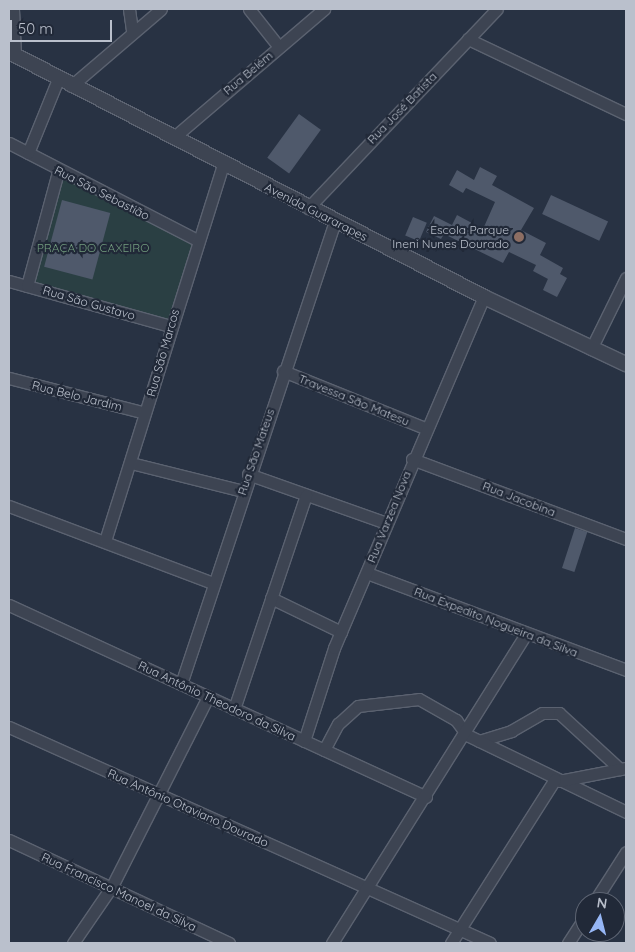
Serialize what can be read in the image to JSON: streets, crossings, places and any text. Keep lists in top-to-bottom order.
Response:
{
  "streets": {
    "street": [
      "Rua Belém",
      "Rua José Batista",
      "Rua São Sebastião",
      "Avenida Guararapes",
      "Rua São Gustavo",
      "Rua São Marcos",
      "Rua Belo Jardim",
      "Travessa São Matesu",
      "Rua São Mateus",
      "Rua Jacobina",
      "Rua Varzea Nova",
      "Rua Expedito Nogueira da Silva",
      "Rua Antônio Theodoro da Silva",
      "Rua Antônio Otaviano Dourado",
      "Rua Francisco Manoel da Silva"
    ]
  },
  "crossings": [
    ["Rua Belém", "Avenida Guararapes"],
    ["Rua José Batista", "Avenida Guararapes"],
    ["Rua São Sebastião", "Rua São Marcos"],
    ["Avenida Guararapes", "Rua São Marcos"],
    ["Avenida Guararapes", "Rua São Mateus"],
    ["Avenida Guararapes", "Rua Varzea Nova"],
    ["Rua São Gustavo", "Rua São Marcos"],
    ["Rua São Marcos", "Rua Belo Jardim"],
    ["Travessa São Matesu", "Rua São Mateus"],
    ["Travessa São Matesu", "Rua Varzea Nova"],
    ["Rua São Mateus", "Rua Antônio Theodoro da Silva"],
    ["Rua Jacobina", "Rua Varzea Nova"],
    ["Rua Varzea Nova", "Rua Expedito Nogueira da Silva"],
    ["Rua Varzea Nova", "Rua Antônio Theodoro da Silva"]
  ],
  "parks": ["PRAÇA DO CAXEIRO"],
  "places": ["Escola Parque Ineni Nunes Dourado"],
  "scale_bar": "50 m",
  "north": "top"
}
